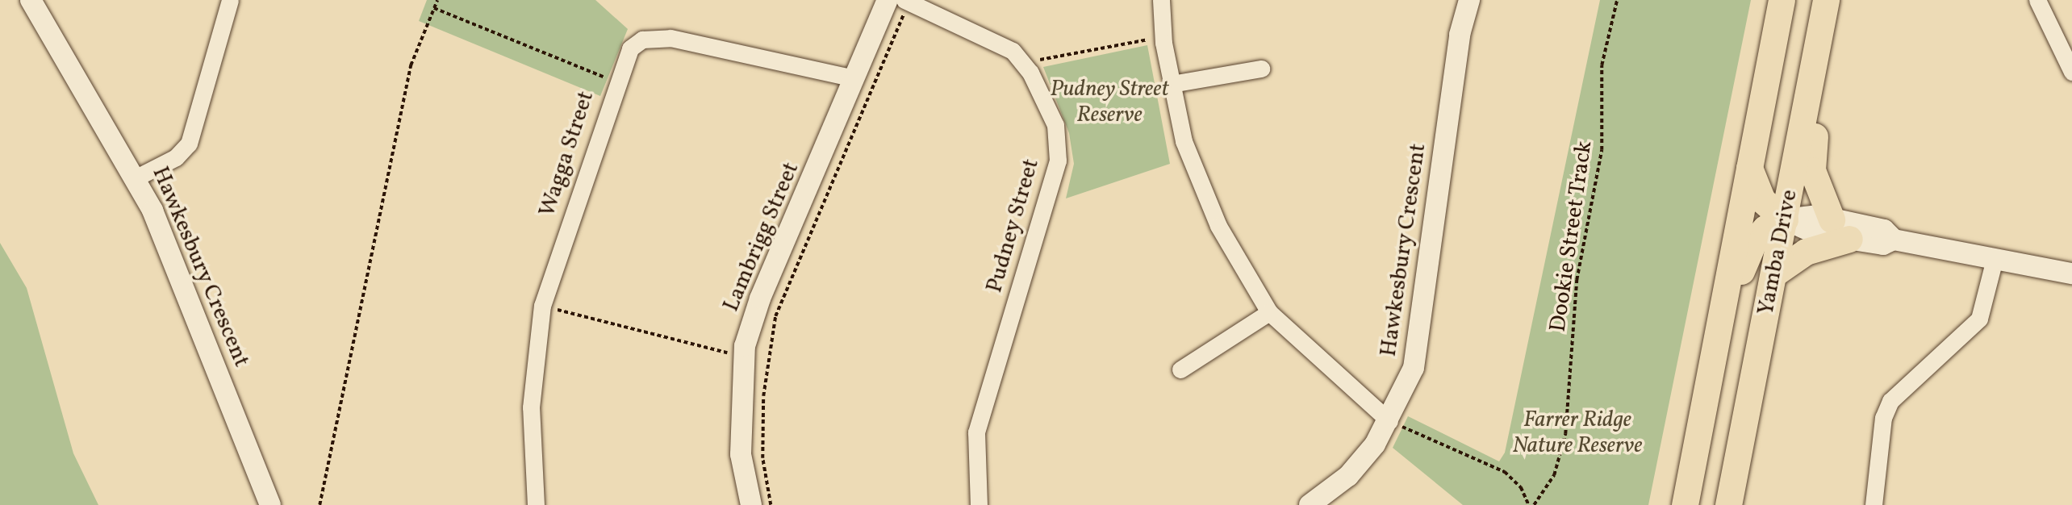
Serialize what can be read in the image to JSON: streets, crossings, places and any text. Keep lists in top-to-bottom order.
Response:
{
  "streets": {
    "main road": ["Yamba Drive"],
    "street": [
      "Wagga Street",
      "Pudney Street",
      "Lambrigg Street",
      "Hawkesbury Crescent"
    ],
    "path": ["Dookie Street Track"]
  },
  "crossings": [
    ["Wagga Street", "Lambrigg Street"]
  ],
  "parks": ["Pudney Street Reserve", "Farrer Ridge Nature Reserve"]
}
